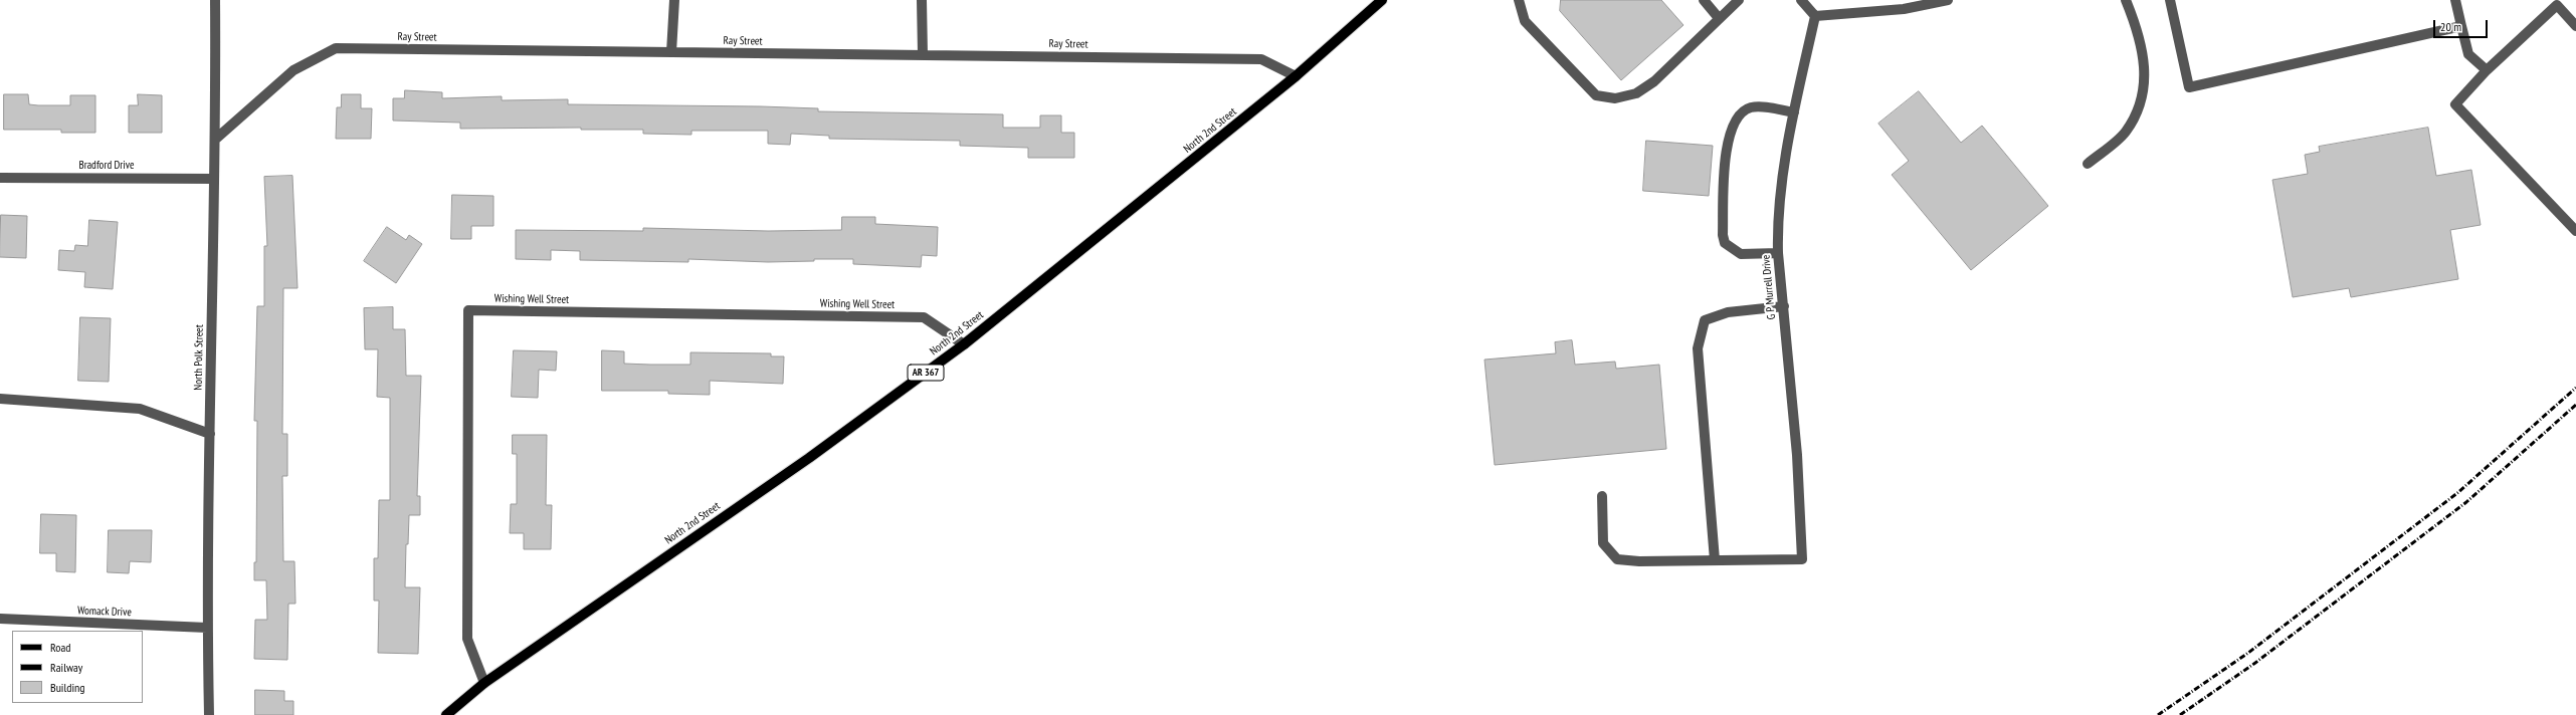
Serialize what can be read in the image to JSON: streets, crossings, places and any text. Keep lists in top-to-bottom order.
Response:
{
  "streets": {
    "main road": ["North 2nd Street", "AR 367"],
    "street": [
      "Ray Street",
      "Bradford Drive",
      "G P Murrell Drive",
      "Wishing Well Street",
      "North Polk Street",
      "Womack Drive"
    ]
  },
  "crossings": [
    ["Ray Street", "North 2nd Street"],
    ["Ray Street", "North Polk Street"],
    ["North 2nd Street", "Wishing Well Street"],
    ["Bradford Drive", "North Polk Street"],
    ["North Polk Street", "Womack Drive"]
  ],
  "legend": ["Road", "Railway", "Building"],
  "scale_bar": "20 m"
}
